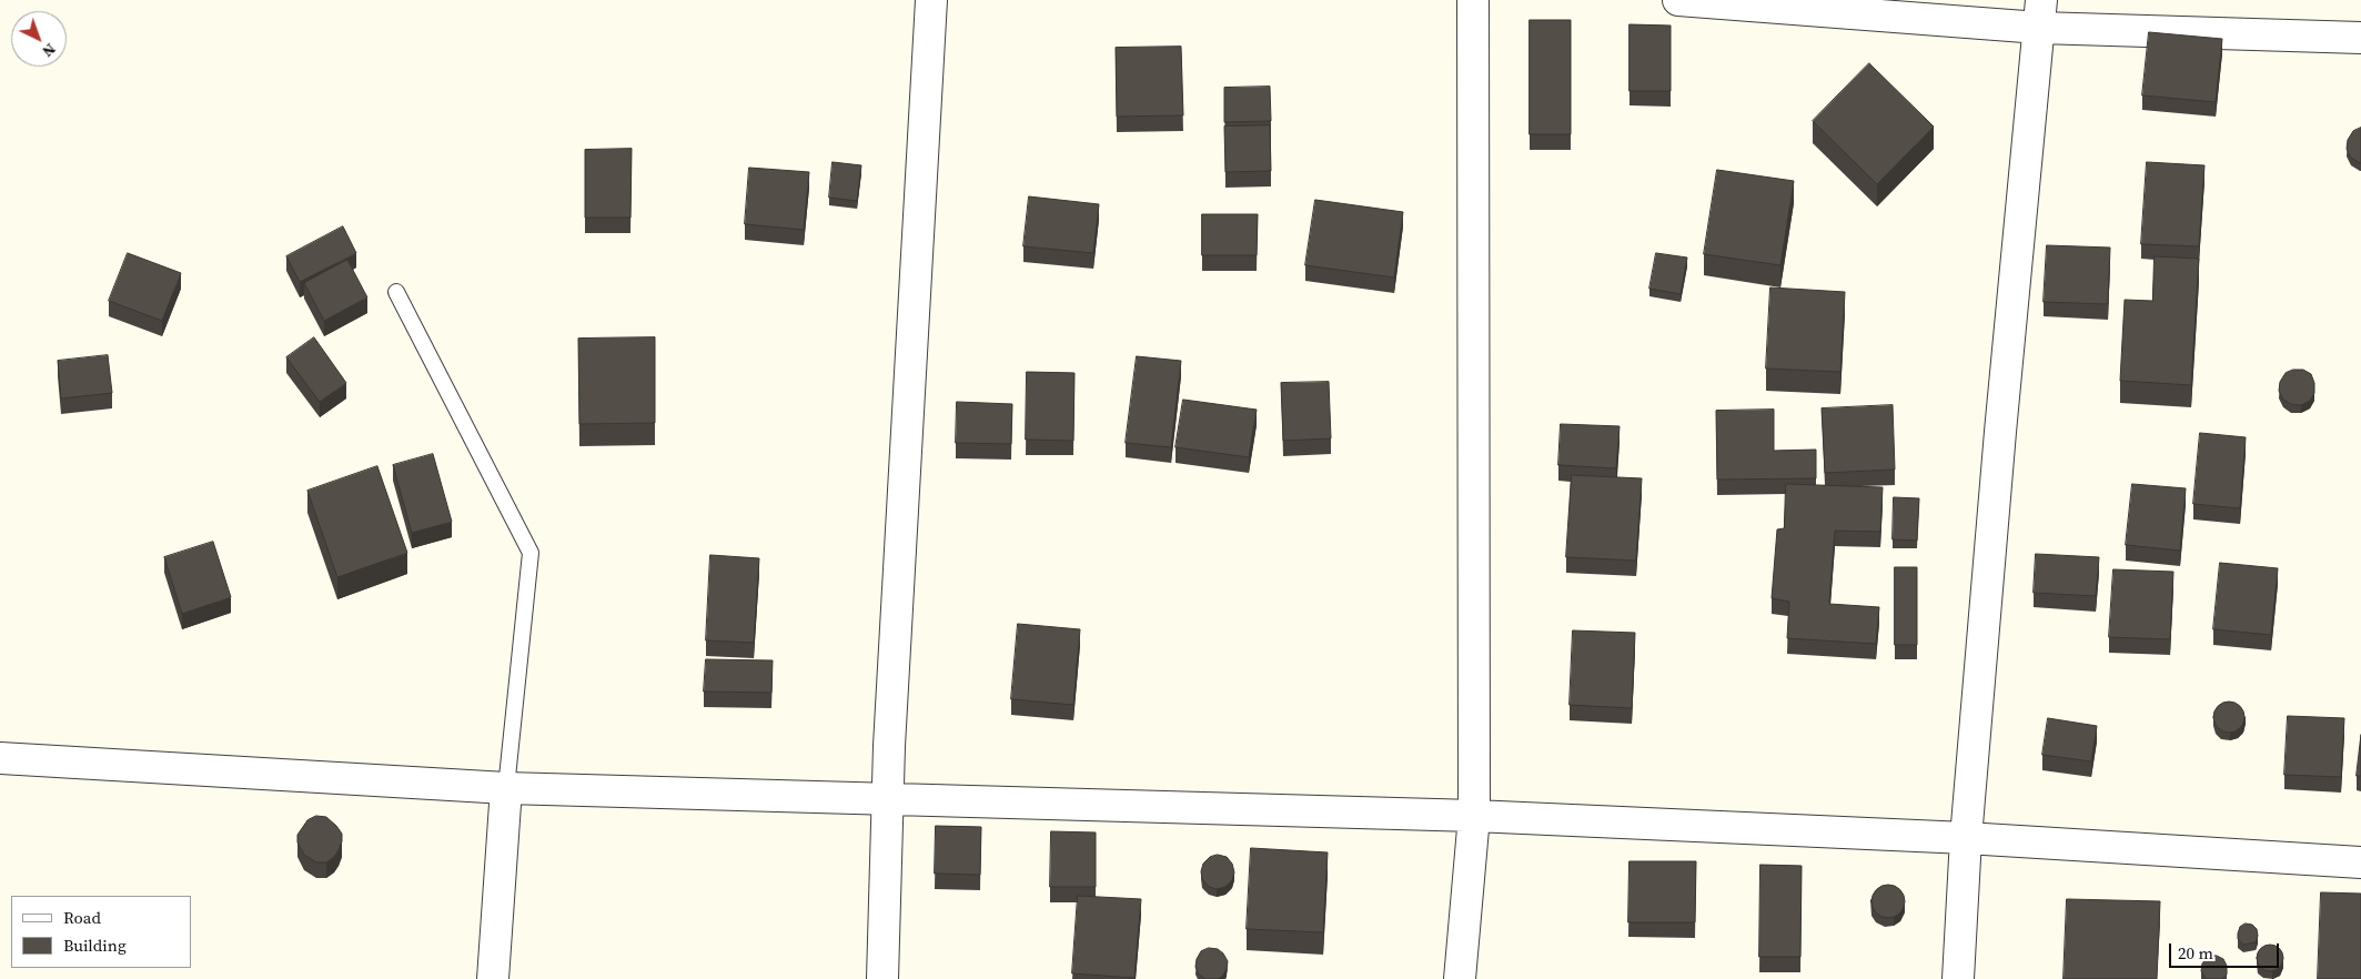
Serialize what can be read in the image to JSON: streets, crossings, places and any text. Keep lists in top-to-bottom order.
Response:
{
  "legend": ["Road", "Building"],
  "scale_bar": "20 m",
  "north": "bottom right"
}
